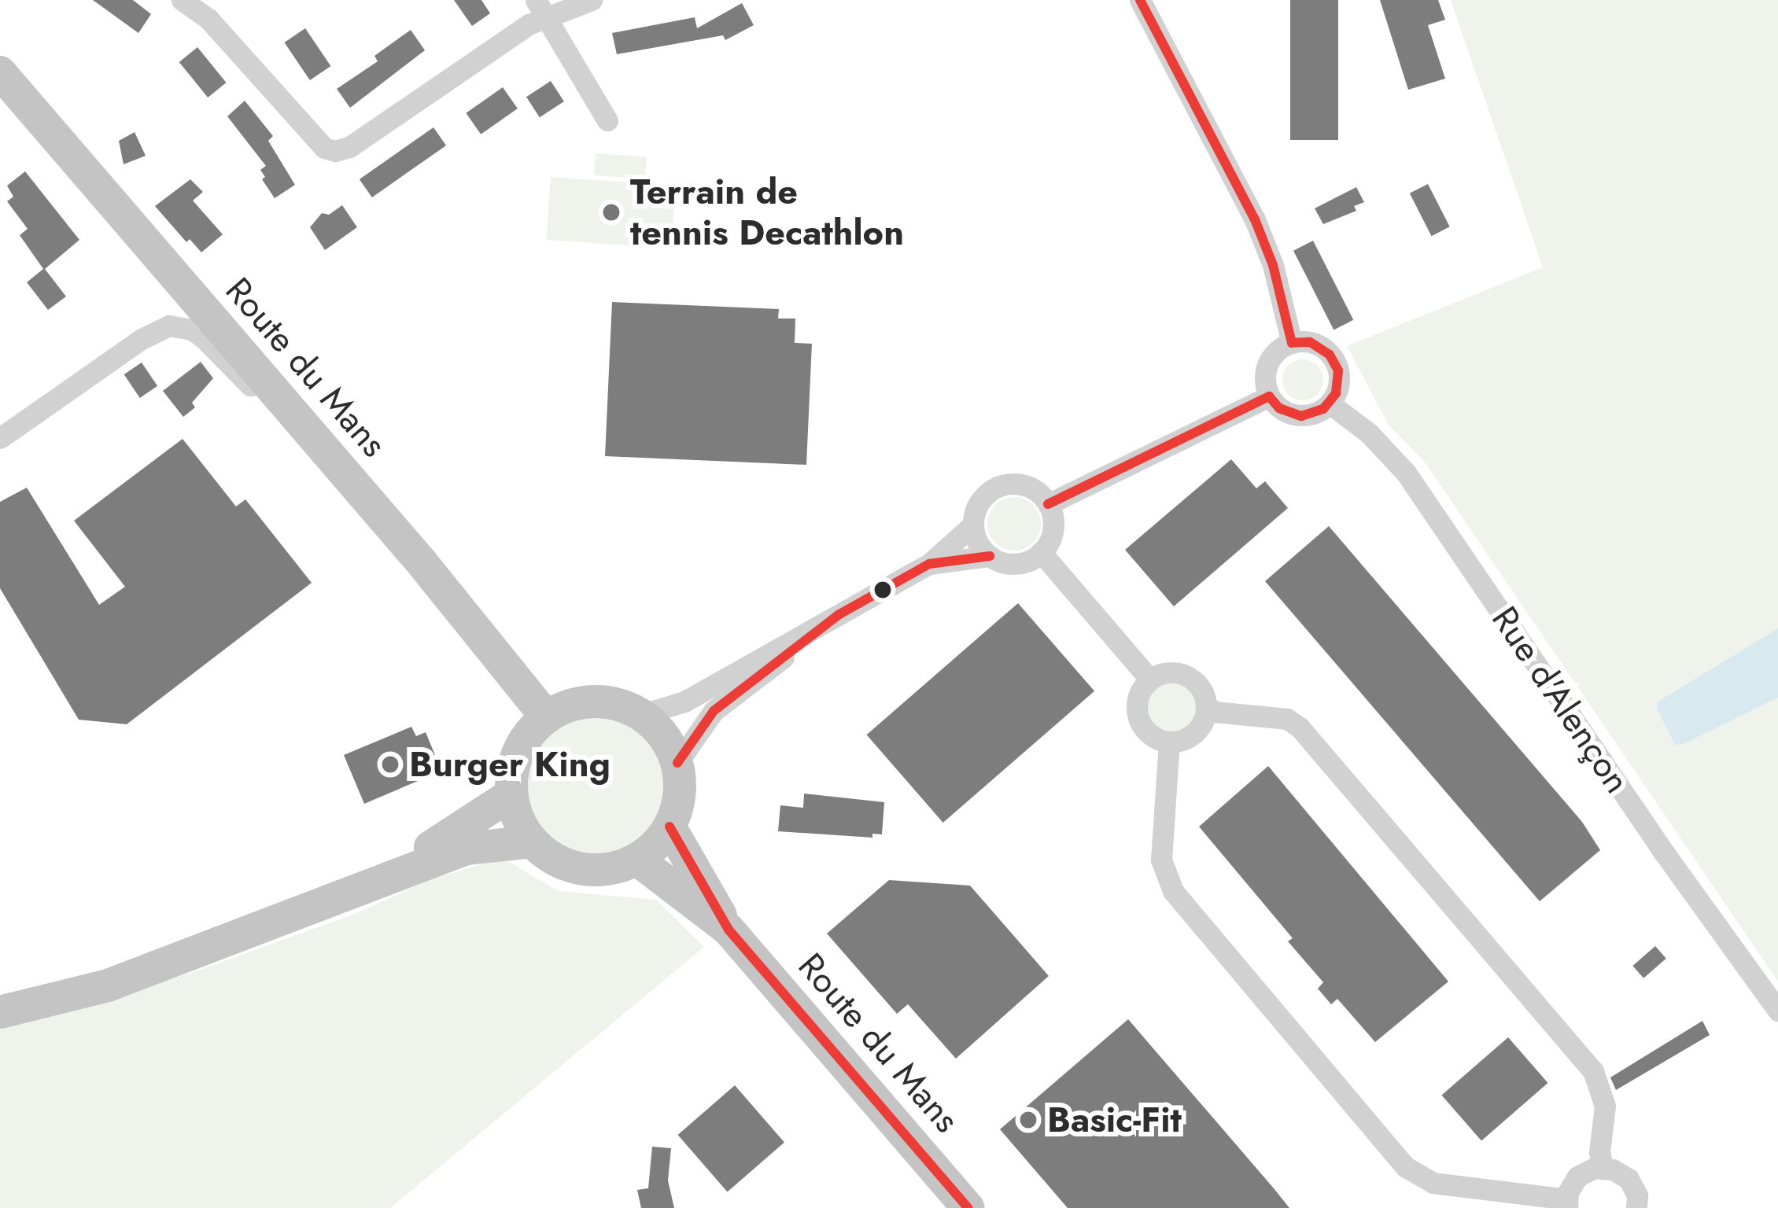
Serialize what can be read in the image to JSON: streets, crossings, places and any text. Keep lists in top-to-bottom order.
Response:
{
  "streets": {
    "main road": ["Route du Mans"],
    "street": ["Rue d'Alençon"]
  },
  "places": ["Terrain de tennis Decathlon", "Burger King", "Basic-Fit"]
}
